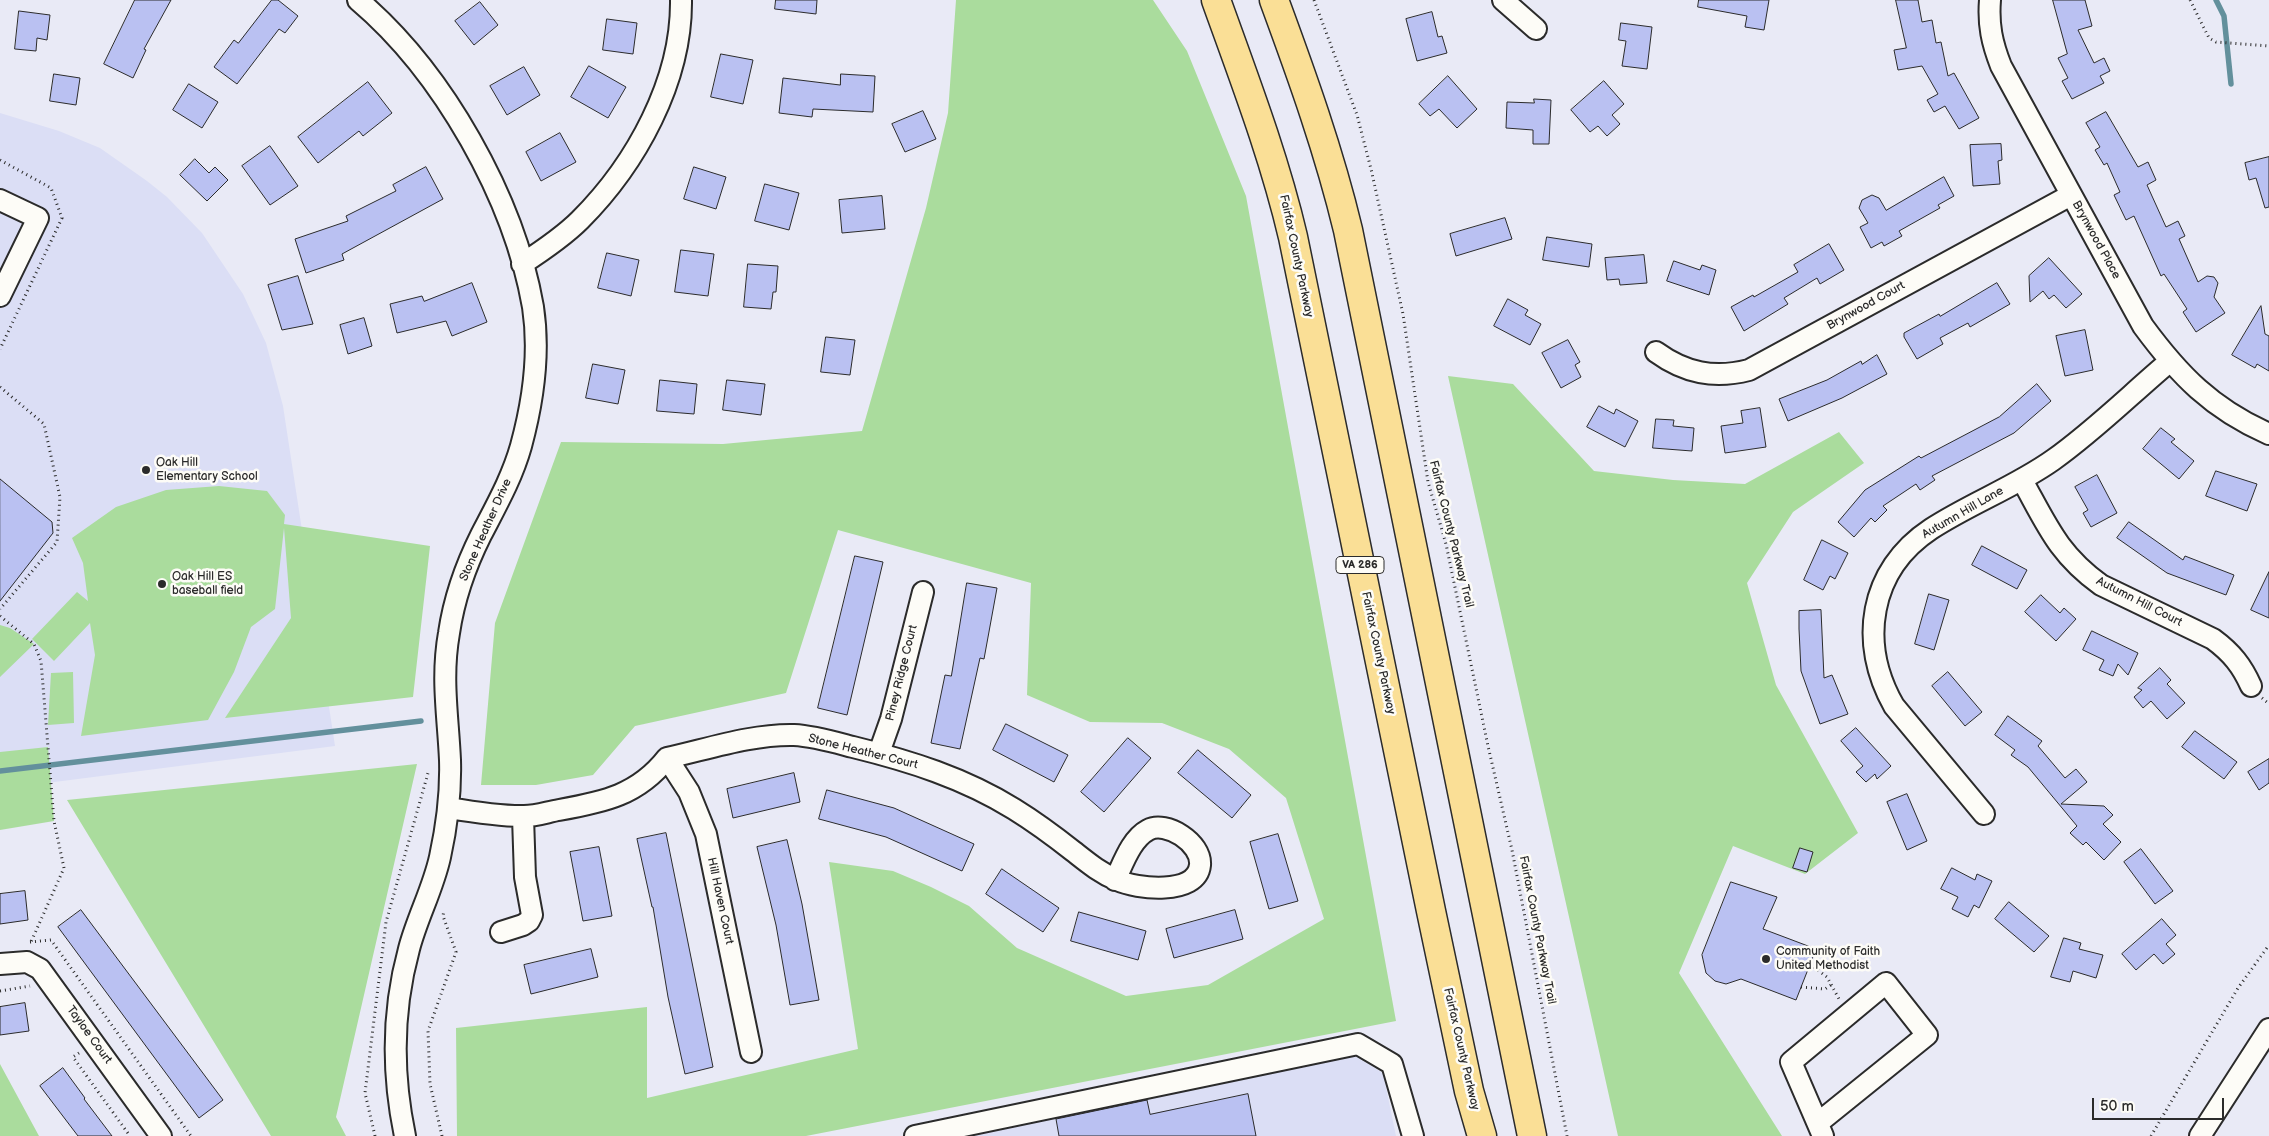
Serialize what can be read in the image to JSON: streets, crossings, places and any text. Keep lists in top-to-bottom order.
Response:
{
  "streets": {
    "highway": ["Fairfax County Parkway", "VA 286"],
    "street": [
      "Brynwood Place",
      "Brynwood Court",
      "Autumn Hill Lane",
      "Stone Heather Drive",
      "Autumn Hill Court",
      "Piney Ridge Court",
      "Stone Heather Court",
      "Hill Haven Court",
      "Tayloe Court"
    ],
    "path": ["Fairfax County Parkway Trail"]
  },
  "crossings": [
    ["Brynwood Place", "Brynwood Court"],
    ["Brynwood Place", "Autumn Hill Lane"],
    ["Autumn Hill Lane", "Autumn Hill Court"],
    ["Piney Ridge Court", "Stone Heather Court"],
    ["Stone Heather Court", "Hill Haven Court"]
  ],
  "places": ["Oak Hill Elementary School", "Oak Hill ES baseball field", "Community of Faith United Methodist"],
  "scale_bar": "50 m"
}
